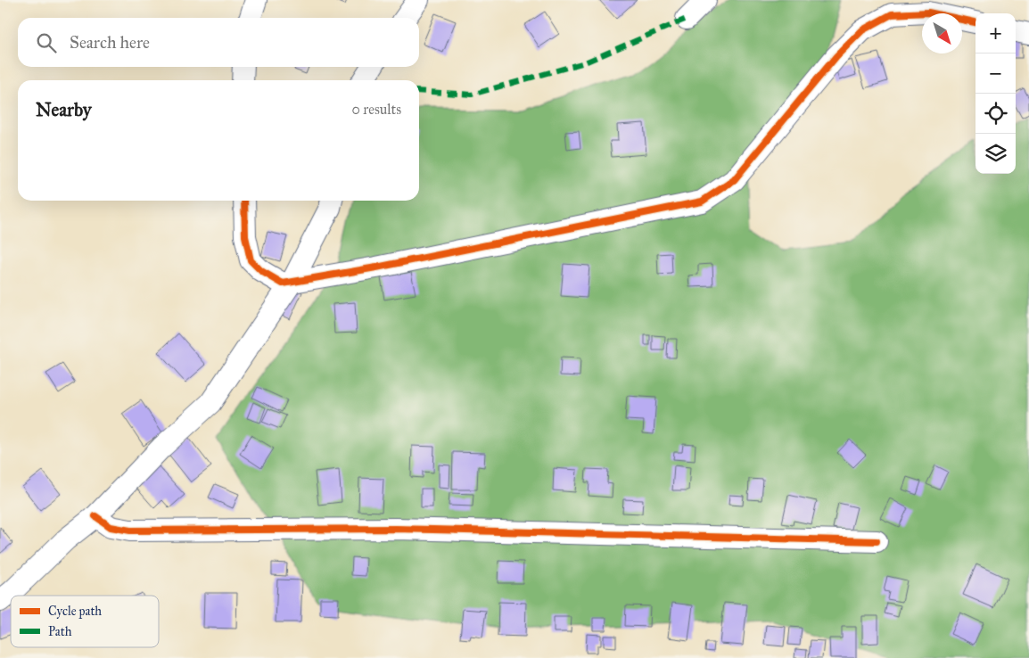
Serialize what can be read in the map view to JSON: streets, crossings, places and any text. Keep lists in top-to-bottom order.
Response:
{
  "legend": ["Cycle path", "Path"],
  "north": "bottom right",
  "page": {
    "map_buttons": ["+", "−"],
    "search": "Search here",
    "heading": ["Nearby", "0 results"]
  }
}
